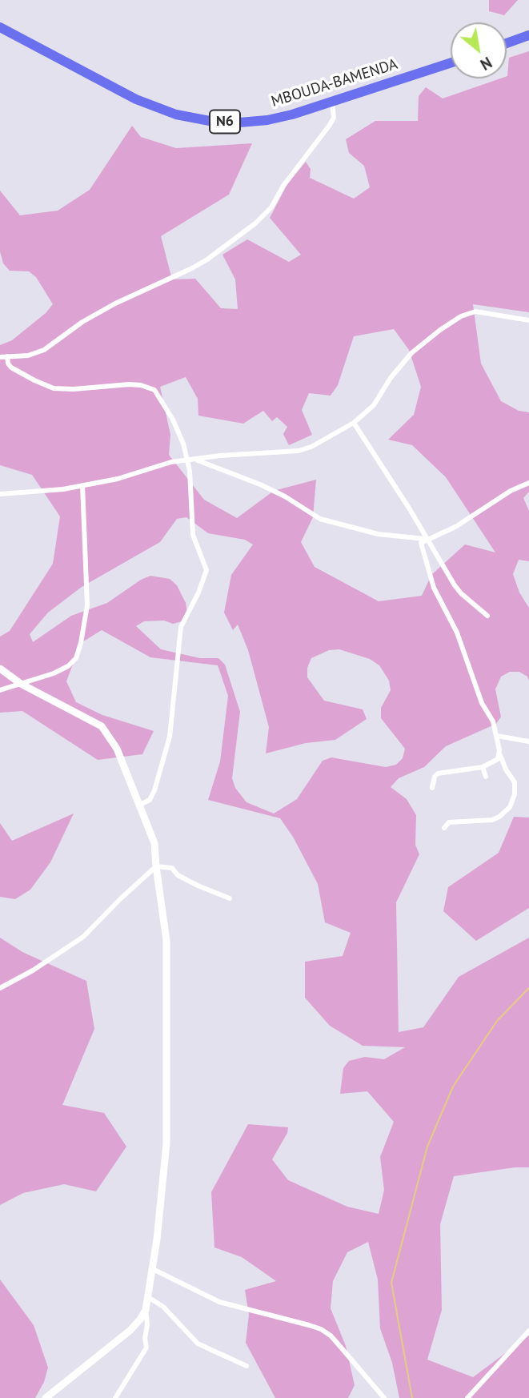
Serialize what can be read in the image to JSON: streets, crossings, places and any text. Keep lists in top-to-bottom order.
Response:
{
  "streets": {
    "highway": ["MBOUDA-BAMENDA", "N6"]
  },
  "north": "bottom right"
}
